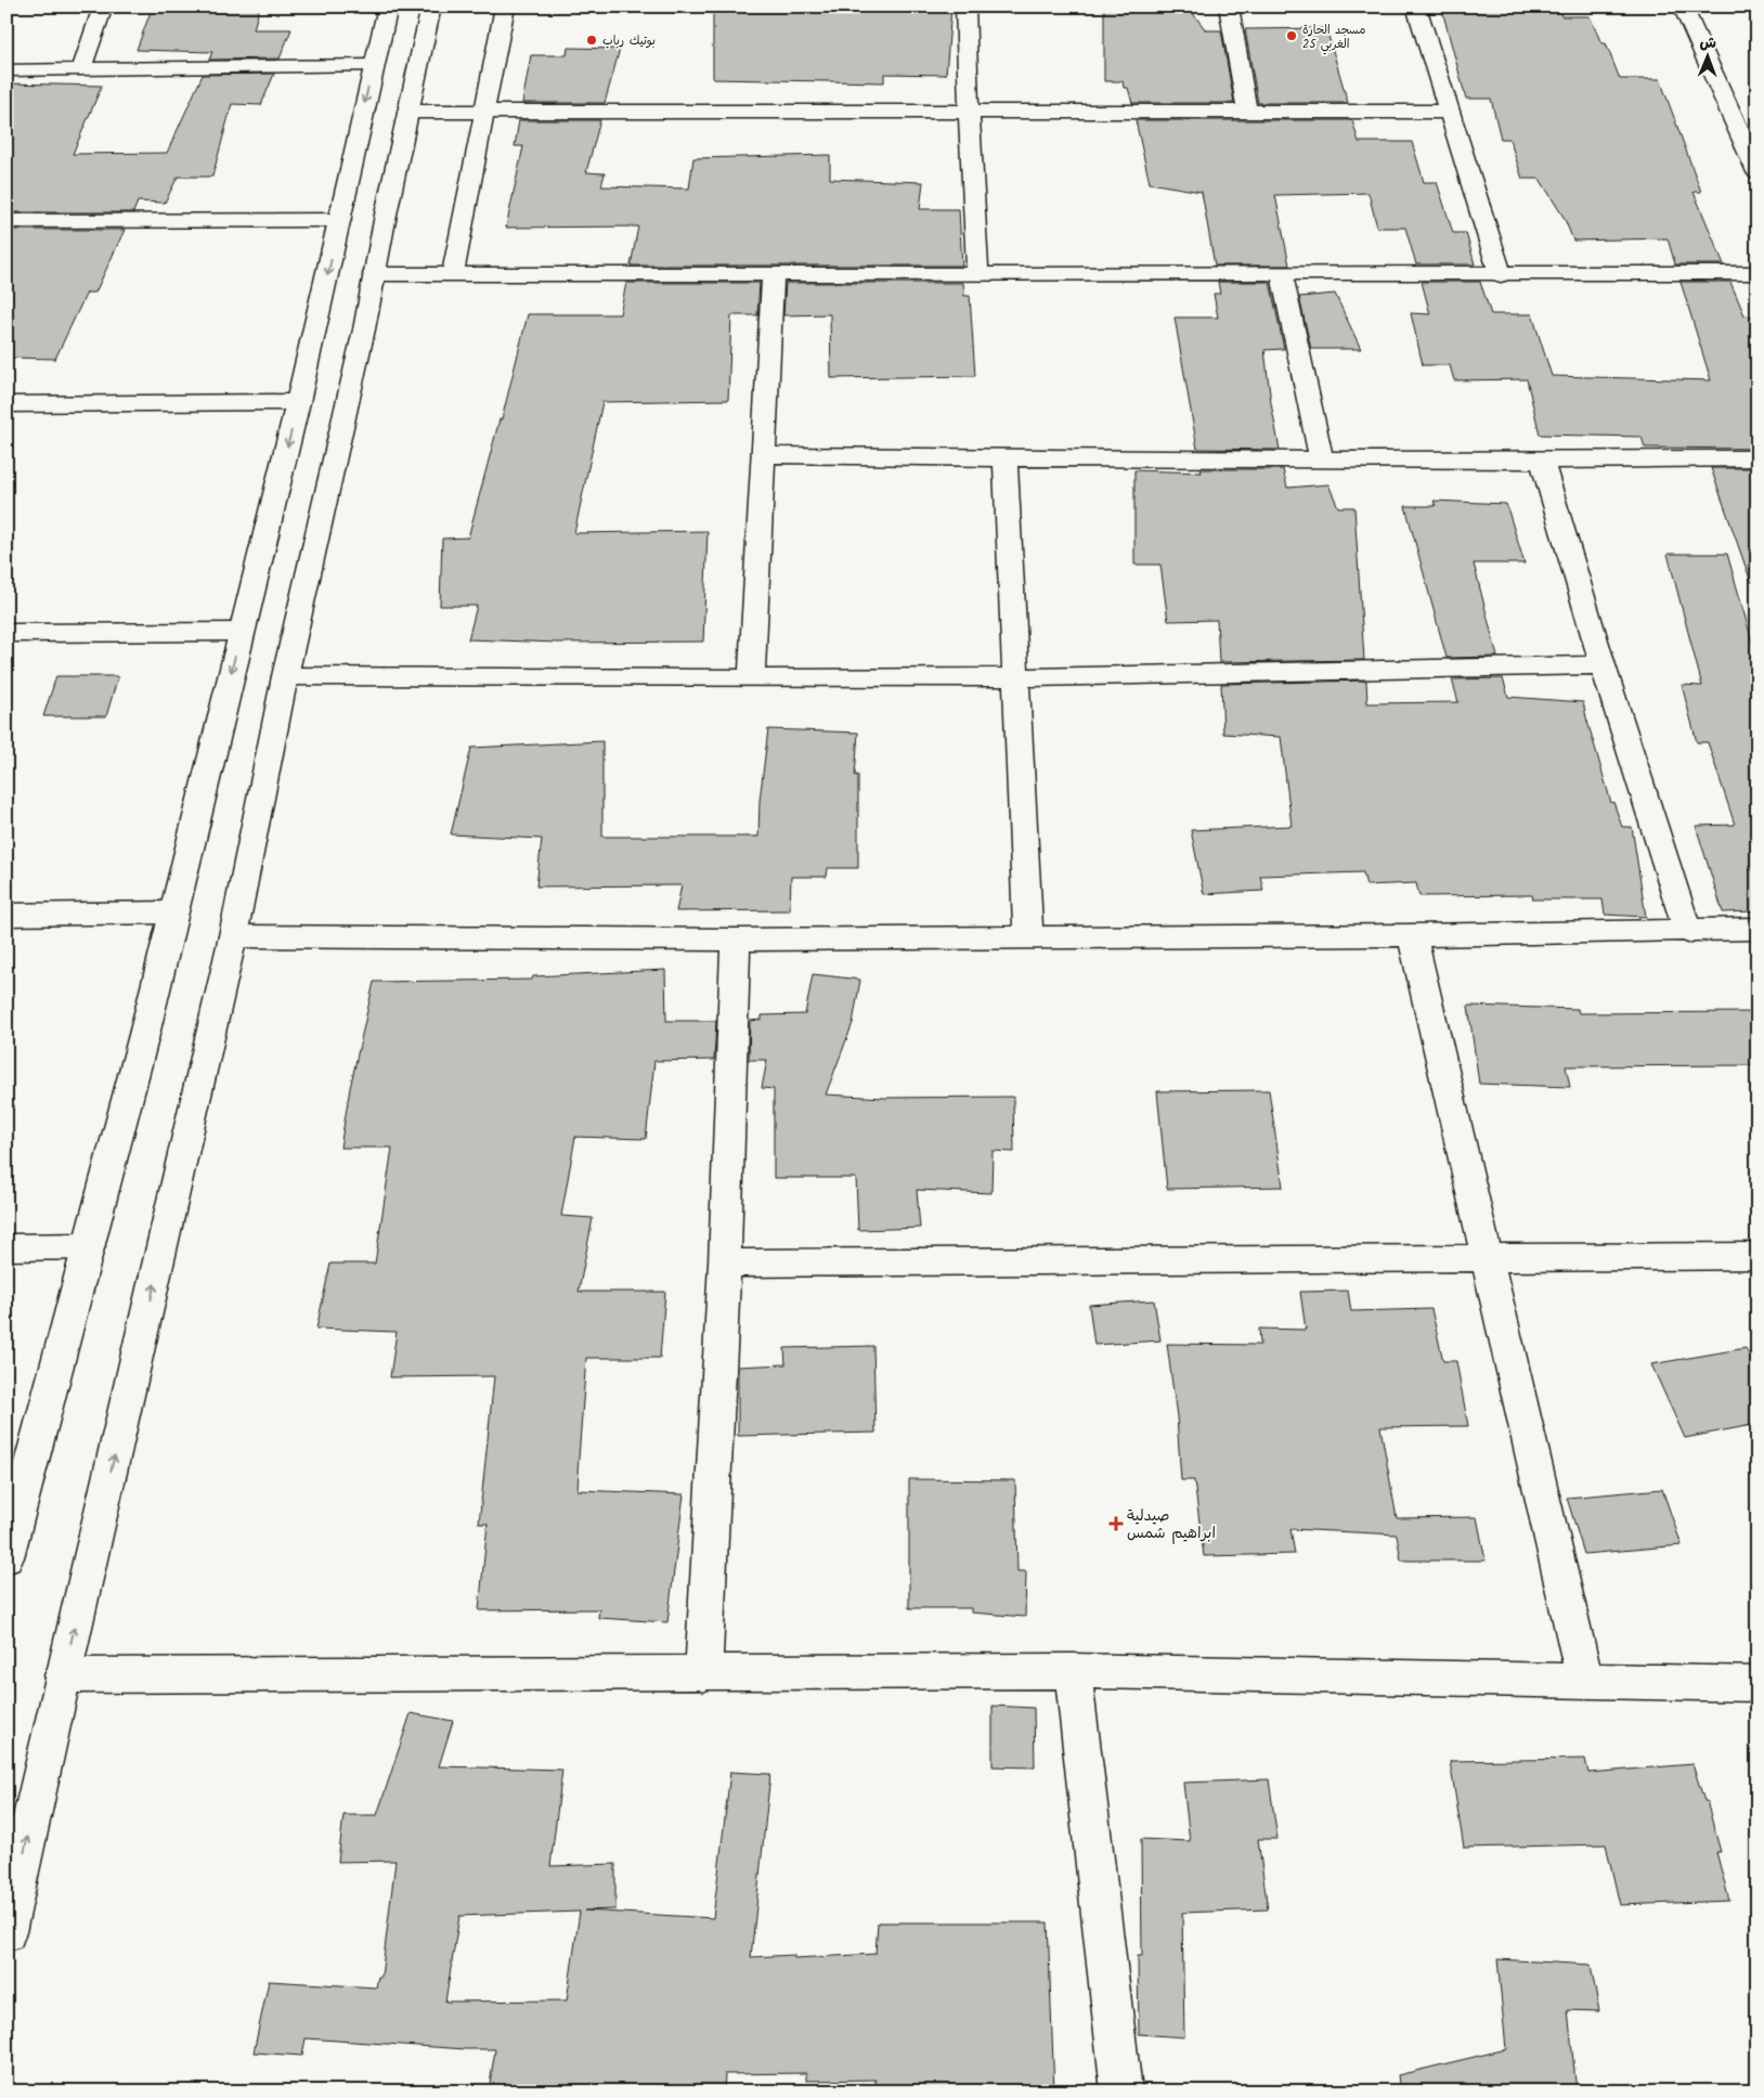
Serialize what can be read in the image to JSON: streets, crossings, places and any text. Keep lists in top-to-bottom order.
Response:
{
  "places": {
    "other": ["مسجد الحارة 25 الغربي", "بوتيك رباب"],
    "health": ["صيدلية ابراهيم شمس"]
  },
  "north": "top"
}
